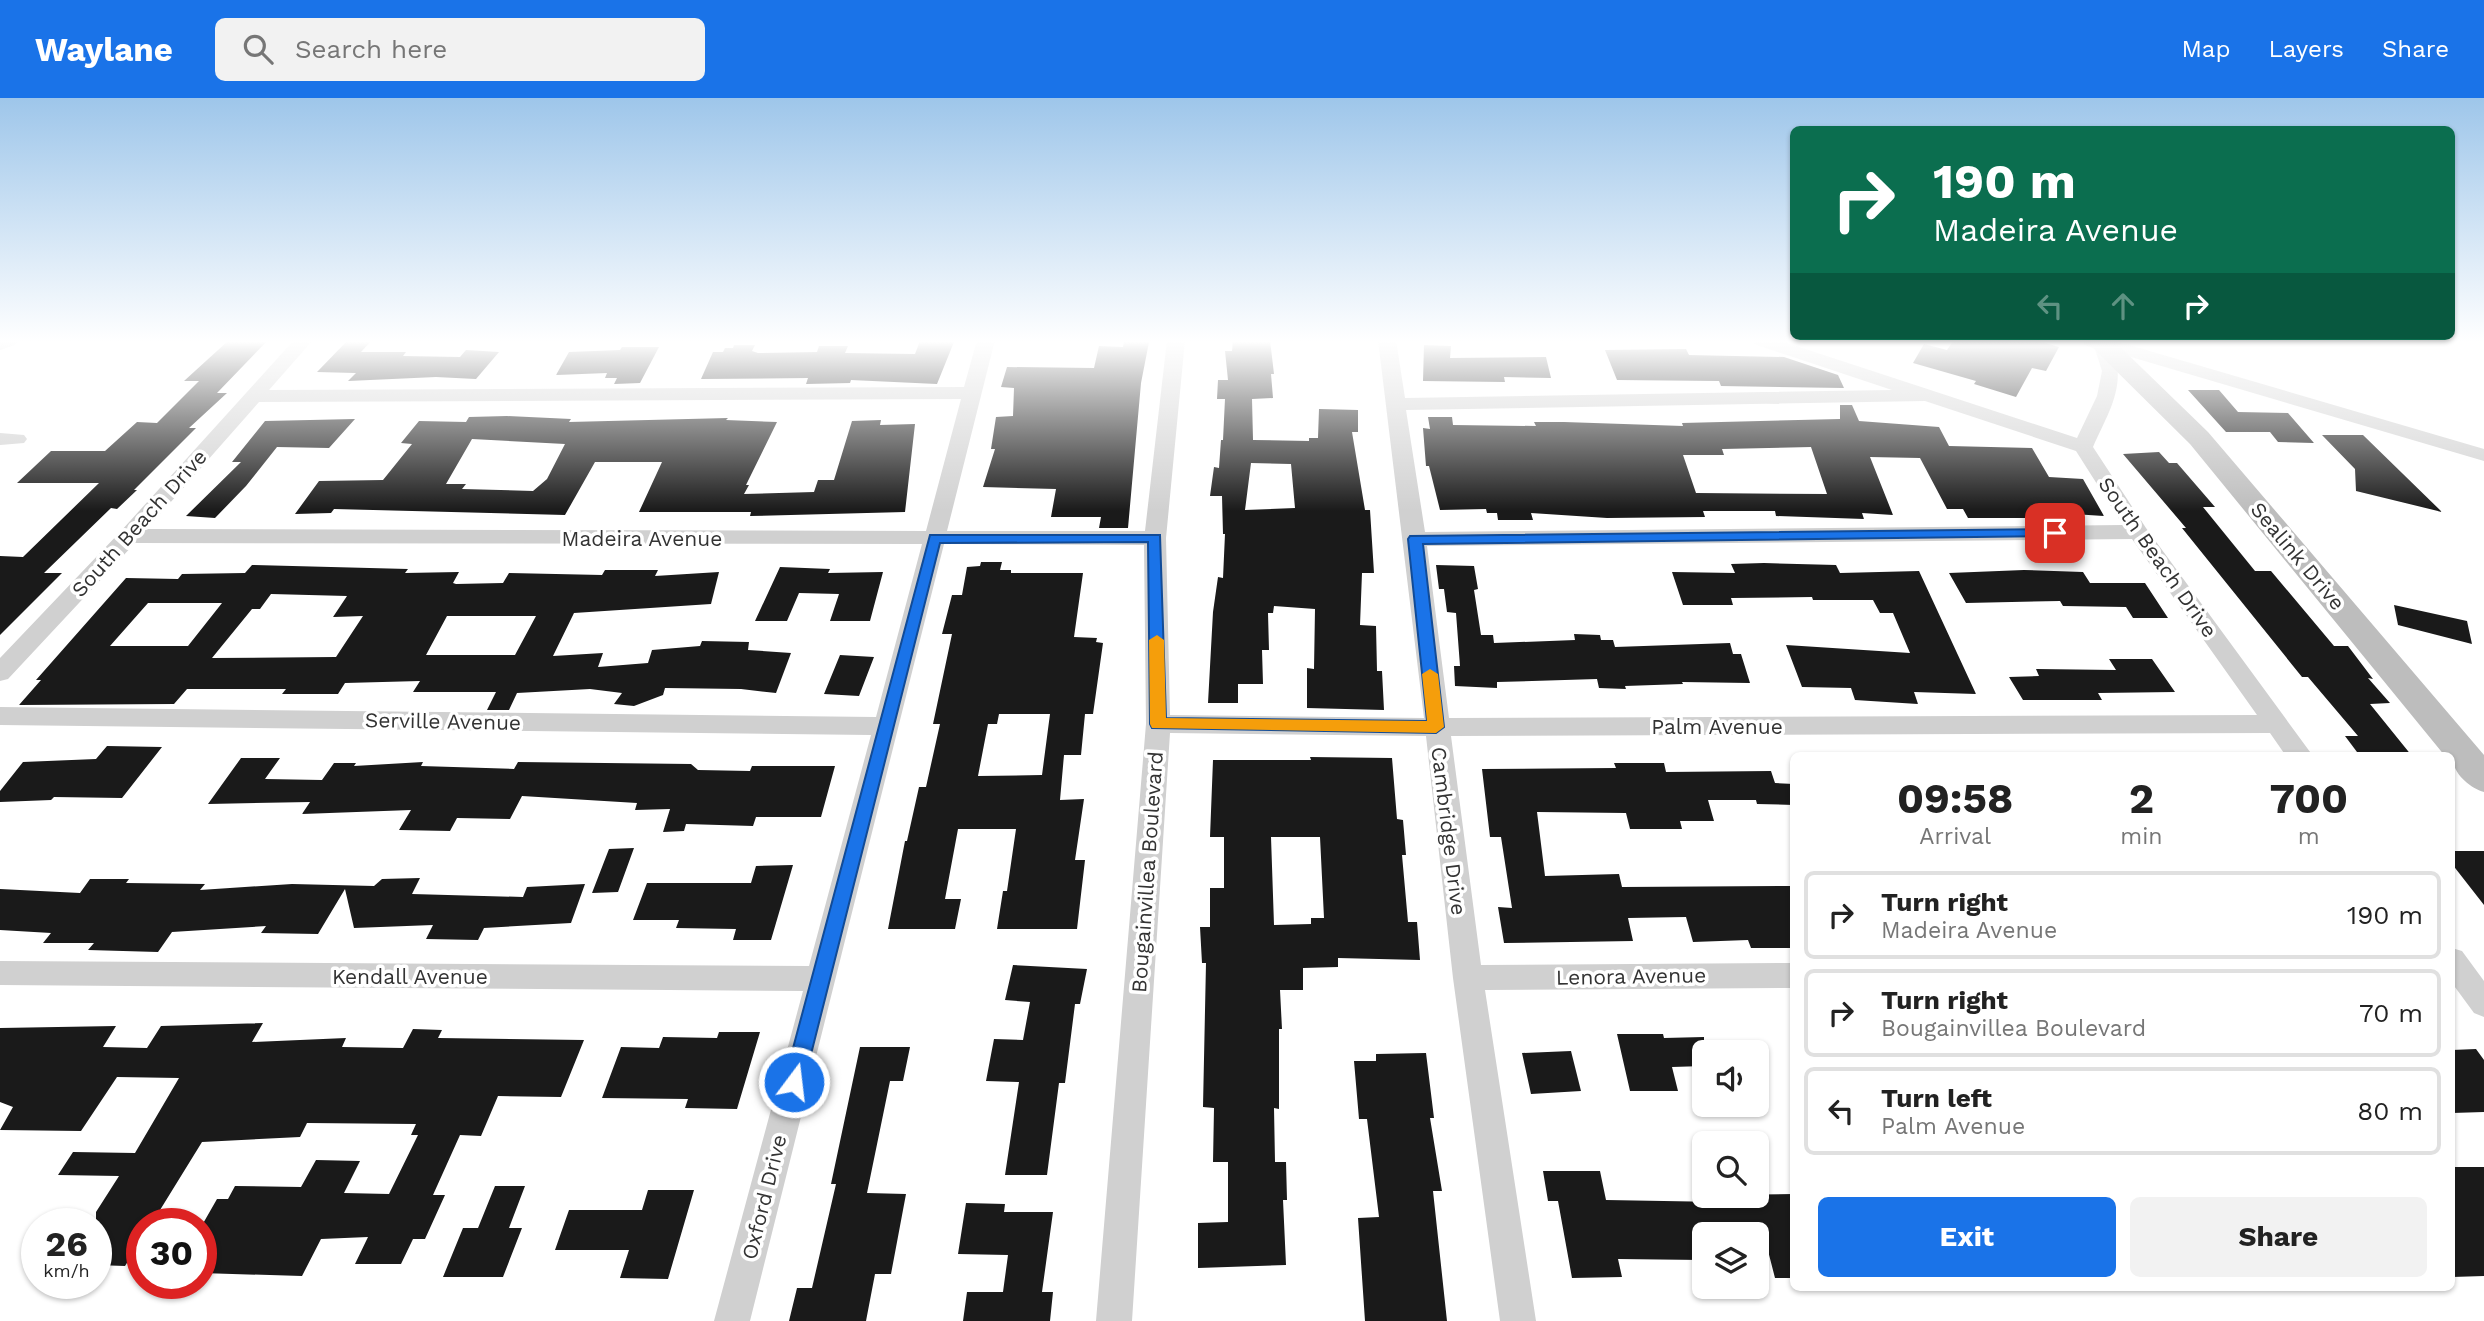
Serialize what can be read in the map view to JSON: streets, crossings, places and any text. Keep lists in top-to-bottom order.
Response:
{
  "streets": {
    "main road": ["Sealink Drive"],
    "street": [
      "South Beach Drive",
      "Madeira Avenue",
      "Serville Avenue",
      "Palm Avenue",
      "Cambridge Drive",
      "Bougainvillea Boulevard",
      "Kendall Avenue",
      "Lenora Avenue",
      "Oxford Drive"
    ]
  },
  "crossings": [
    ["South Beach Drive", "Madeira Avenue"],
    ["South Beach Drive", "Palm Avenue"],
    ["Madeira Avenue", "Bougainvillea Boulevard"],
    ["Madeira Avenue", "Oxford Drive"],
    ["Serville Avenue", "Oxford Drive"],
    ["Palm Avenue", "Cambridge Drive"],
    ["Palm Avenue", "Bougainvillea Boulevard"],
    ["Cambridge Drive", "Lenora Avenue"],
    ["Kendall Avenue", "Oxford Drive"]
  ],
  "page": {
    "header": "Waylane",
    "search": "Search here",
    "nav": ["Map", "Layers", "Share"],
    "turn": ["190 m", "Madeira Avenue"],
    "eta": [
      "09:58",
      "Arrival",
      "2",
      "min",
      "700",
      "m"
    ],
    "list": [
      {
        "name": "Turn right",
        "note": "Madeira Avenue",
        "value": "190 m"
      },
      {
        "name": "Turn right",
        "note": "Bougainvillea Boulevard",
        "value": "70 m"
      },
      {
        "name": "Turn left",
        "note": "Palm Avenue",
        "value": "80 m"
      }
    ],
    "buttons": ["Exit", "Share"],
    "speed": "26 km/h",
    "limit": "30"
  }
}
